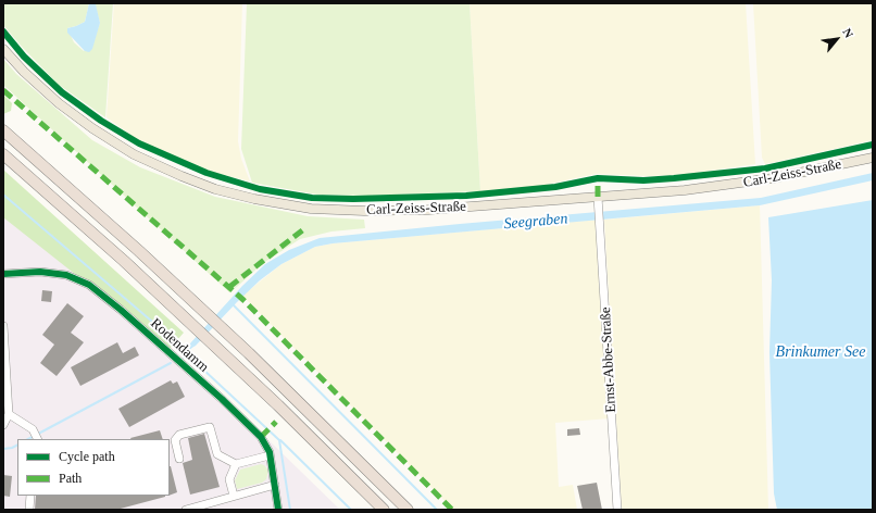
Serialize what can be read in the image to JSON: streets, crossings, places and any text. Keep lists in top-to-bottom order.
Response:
{
  "streets": {
    "main road": ["Carl-Zeiss-Straße"],
    "street": ["Rodendamm", "Ernst-Abbe-Straße"]
  },
  "crossings": [
    ["Carl-Zeiss-Straße", "Ernst-Abbe-Straße"]
  ],
  "water": ["Seegraben", "Brinkumer See"],
  "legend": ["Cycle path", "Path"],
  "north": "top right"
}
